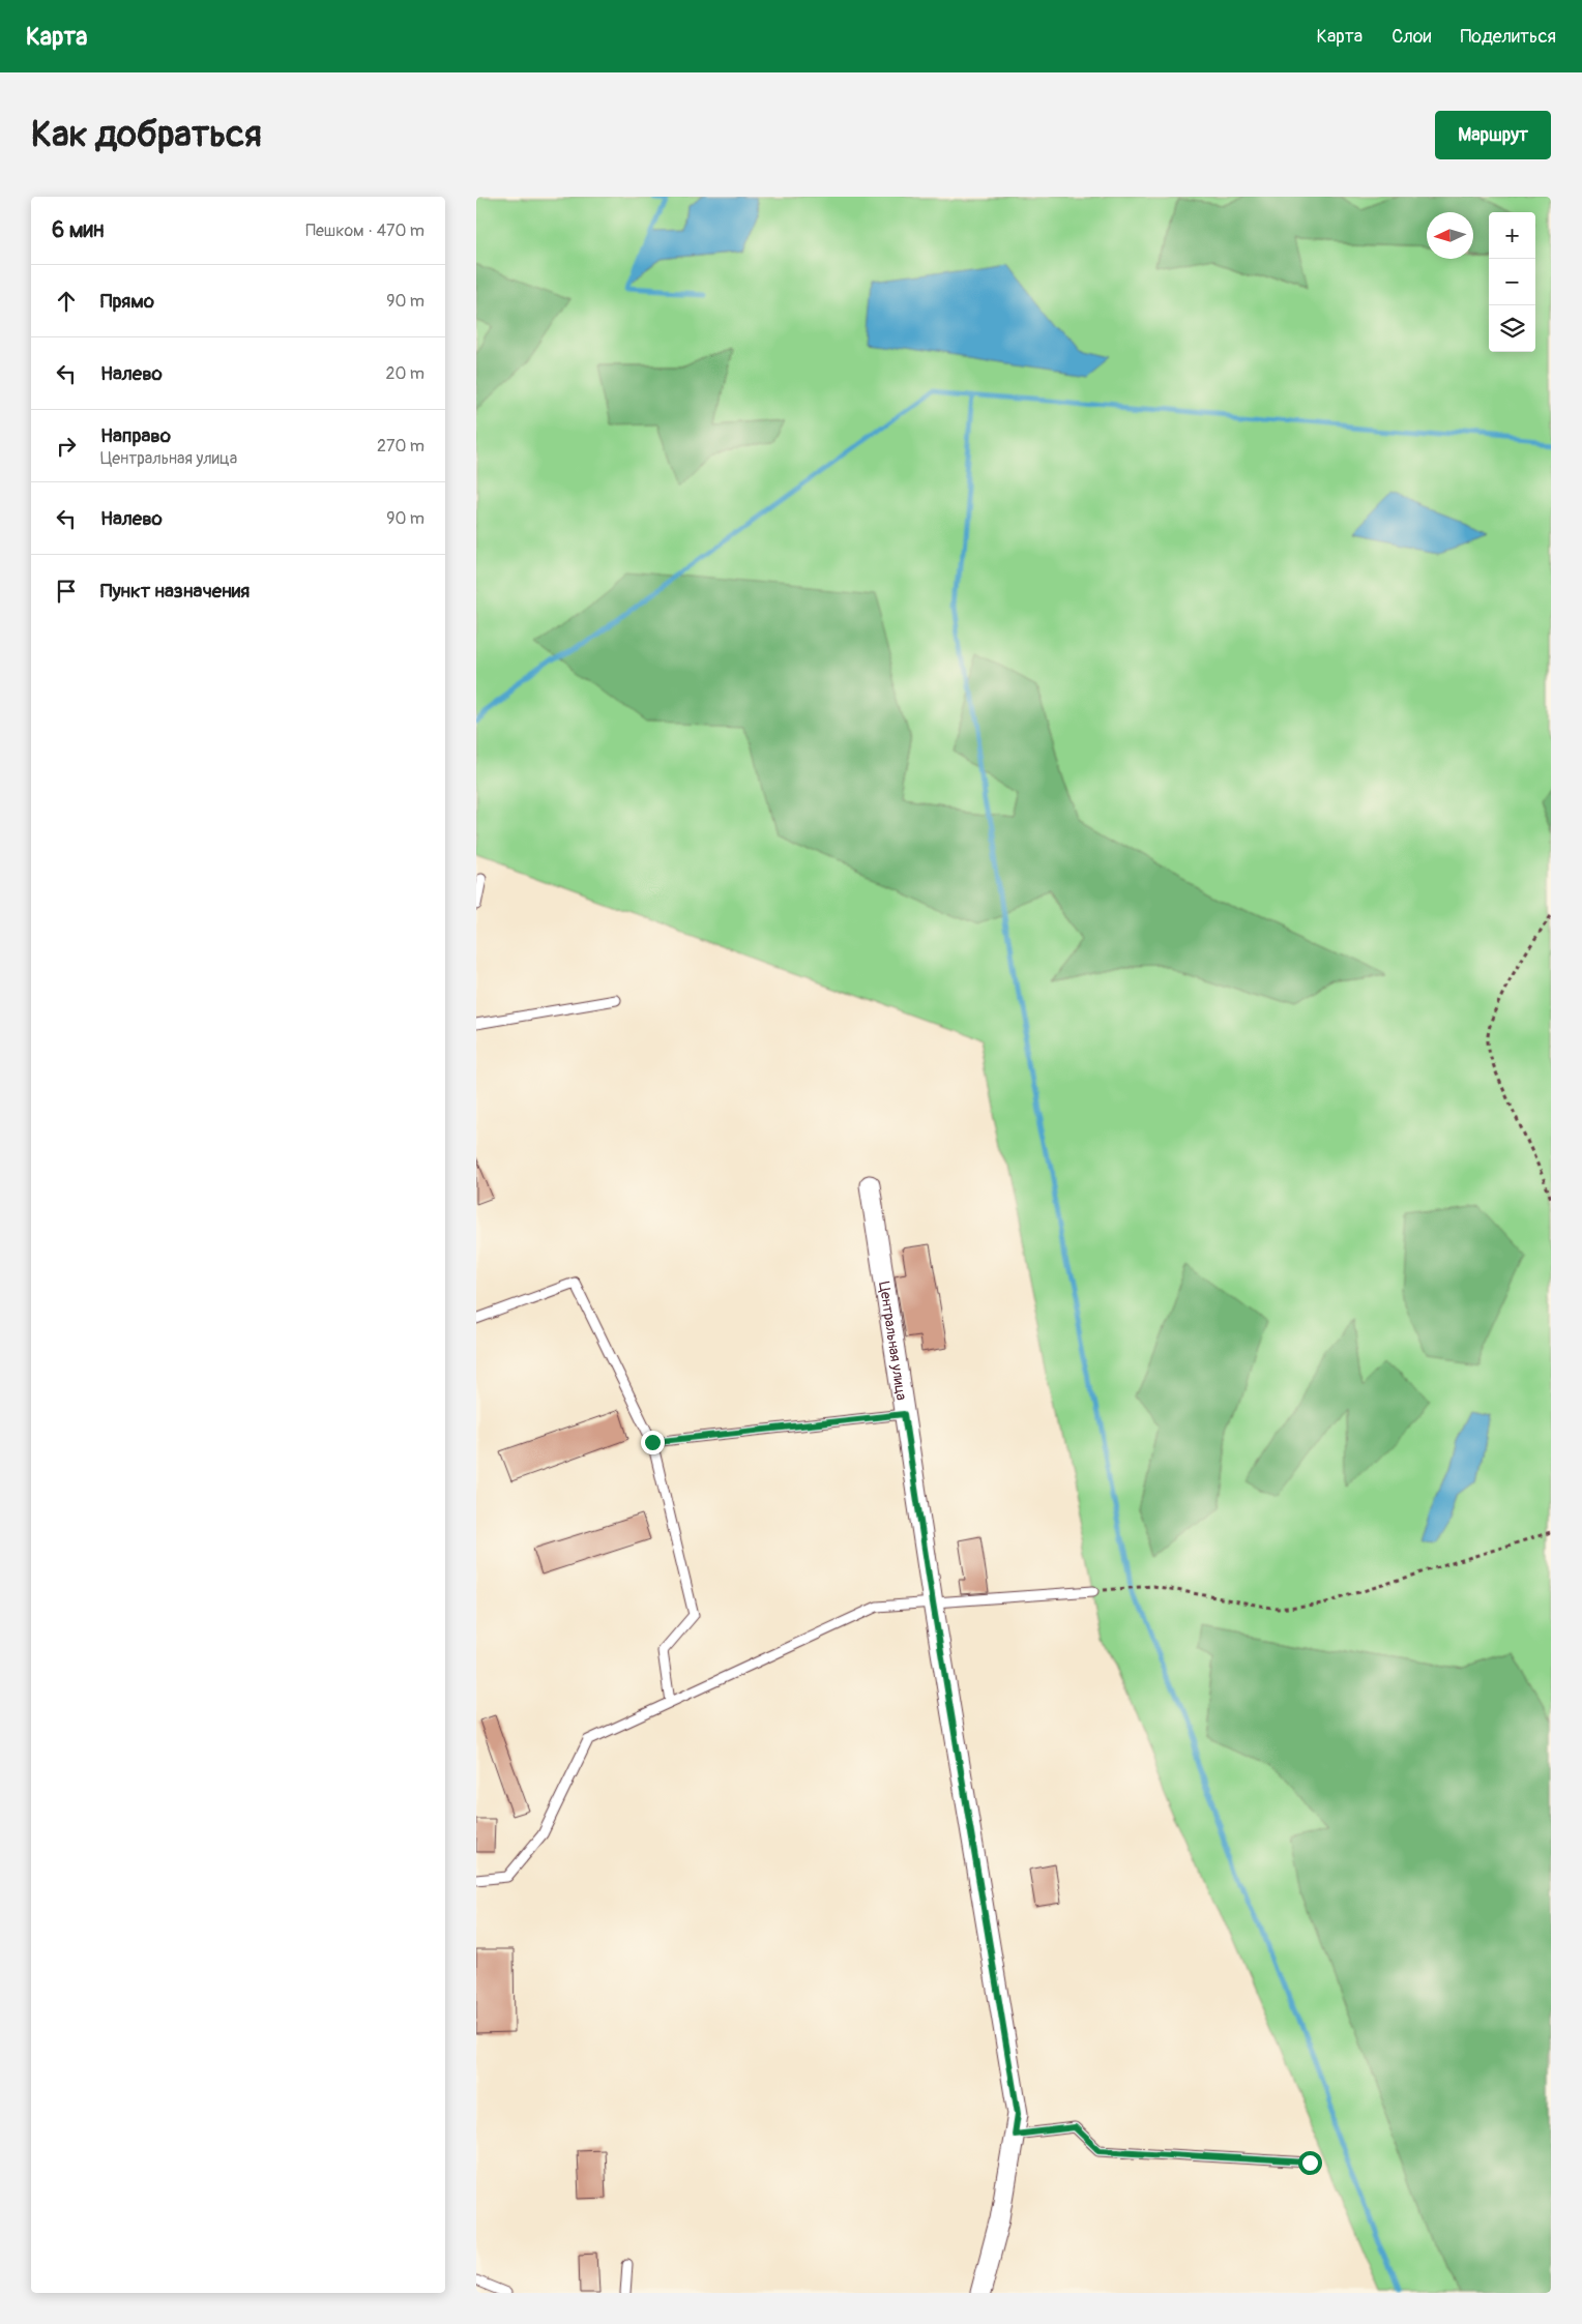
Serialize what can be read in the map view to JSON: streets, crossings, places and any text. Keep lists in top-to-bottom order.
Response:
{
  "streets": {
    "street": ["Центральная улица"]
  },
  "north": "left",
  "page": {
    "header": "Карта",
    "nav": ["Карта", "Слои", "Поделиться"],
    "buttons": "Маршрут",
    "title": "Как добраться",
    "heading": ["6 мин", "Пешком · 470 m"],
    "map_buttons": ["+", "−"],
    "list": [
      ["Прямо", "90 m"],
      ["Налево", "20 m"],
      ["Направо", "Центральная улица", "270 m"],
      ["Налево", "90 m"],
      "Пункт назначения"
    ]
  }
}
